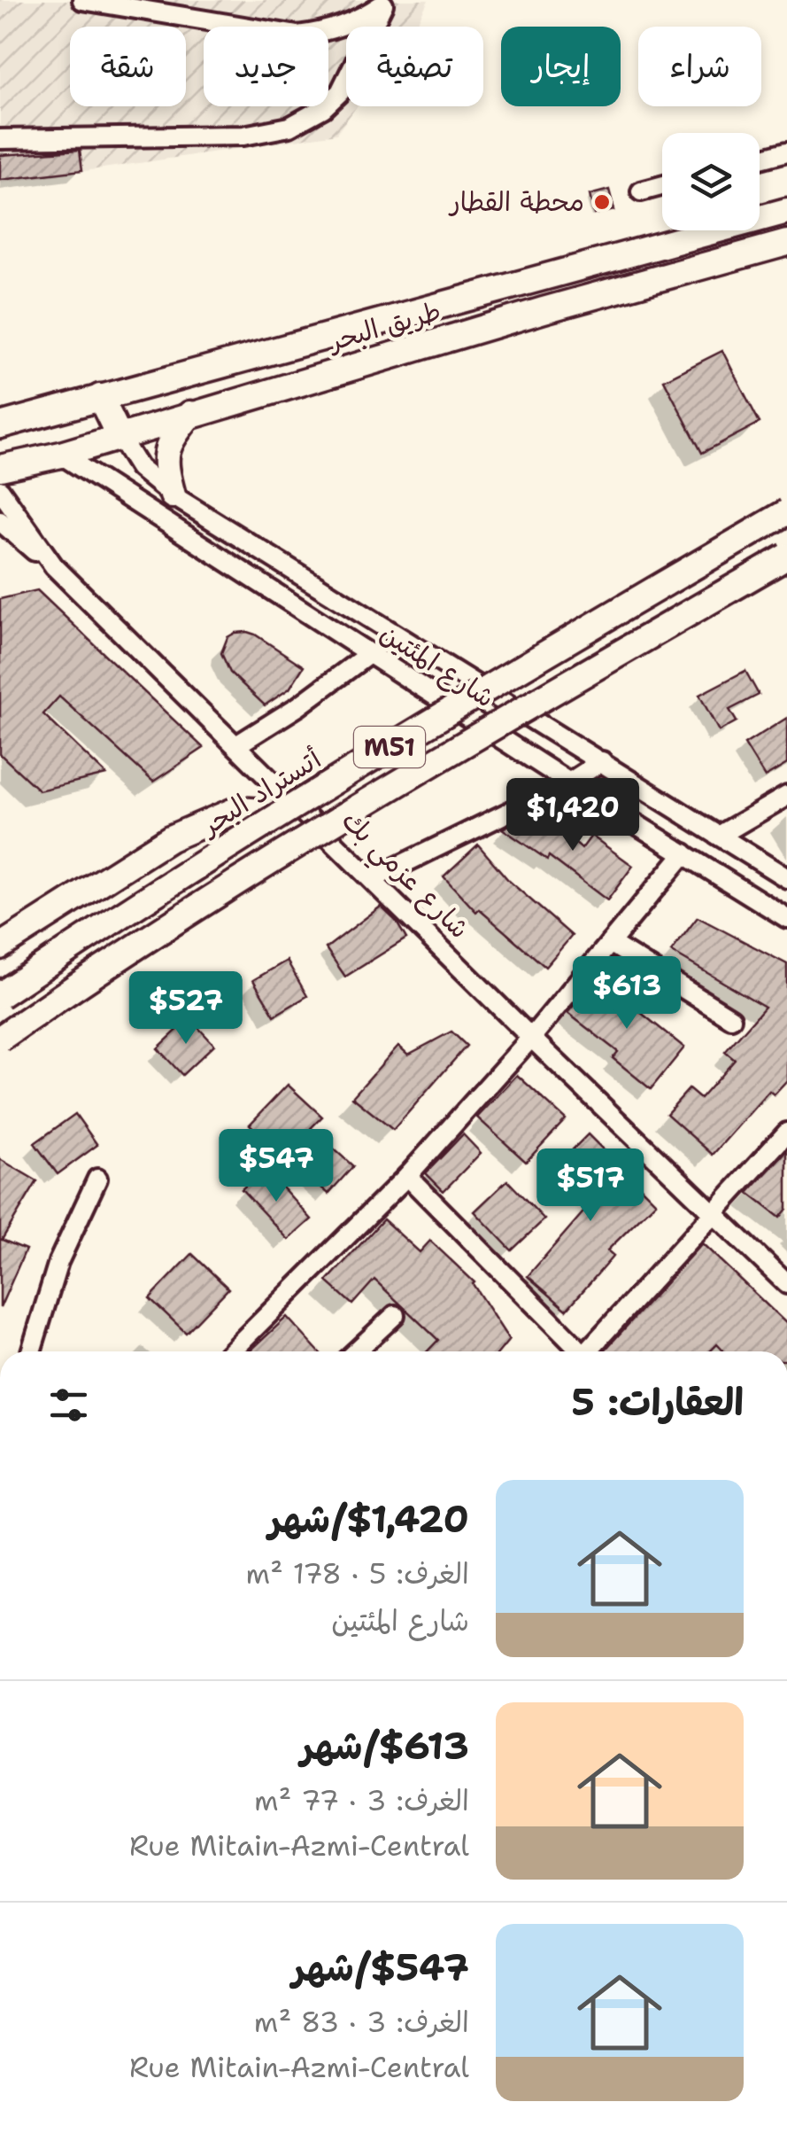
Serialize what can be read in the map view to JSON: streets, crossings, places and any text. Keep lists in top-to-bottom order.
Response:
{
  "streets": {
    "highway": ["طريق البحر", "M51", "أتستراد البحر"],
    "street": ["شارع المئتين", "شارع عزمي بك"]
  },
  "crossings": [
    ["طريق البحر", "شارع المئتين"]
  ],
  "places": ["محطة القطار"],
  "page": {
    "chip": [
      "شراء",
      "إيجار",
      "تصفية",
      "جديد",
      "شقة"
    ],
    "price": [
      "$1,420",
      "$613",
      "$527",
      "$547",
      "$517"
    ],
    "heading": "العقارات: 5",
    "list": [
      {
        "name": "$1,420/شهر",
        "note": "الغرف: 5 · 178 m² · شارع المئتين"
      },
      {
        "name": "$613/شهر",
        "note": "الغرف: 3 · 77 m² · Rue Mitain-Azmi-Central"
      },
      {
        "name": "$547/شهر",
        "note": "الغرف: 3 · 83 m² · Rue Mitain-Azmi-Central"
      }
    ]
  }
}
